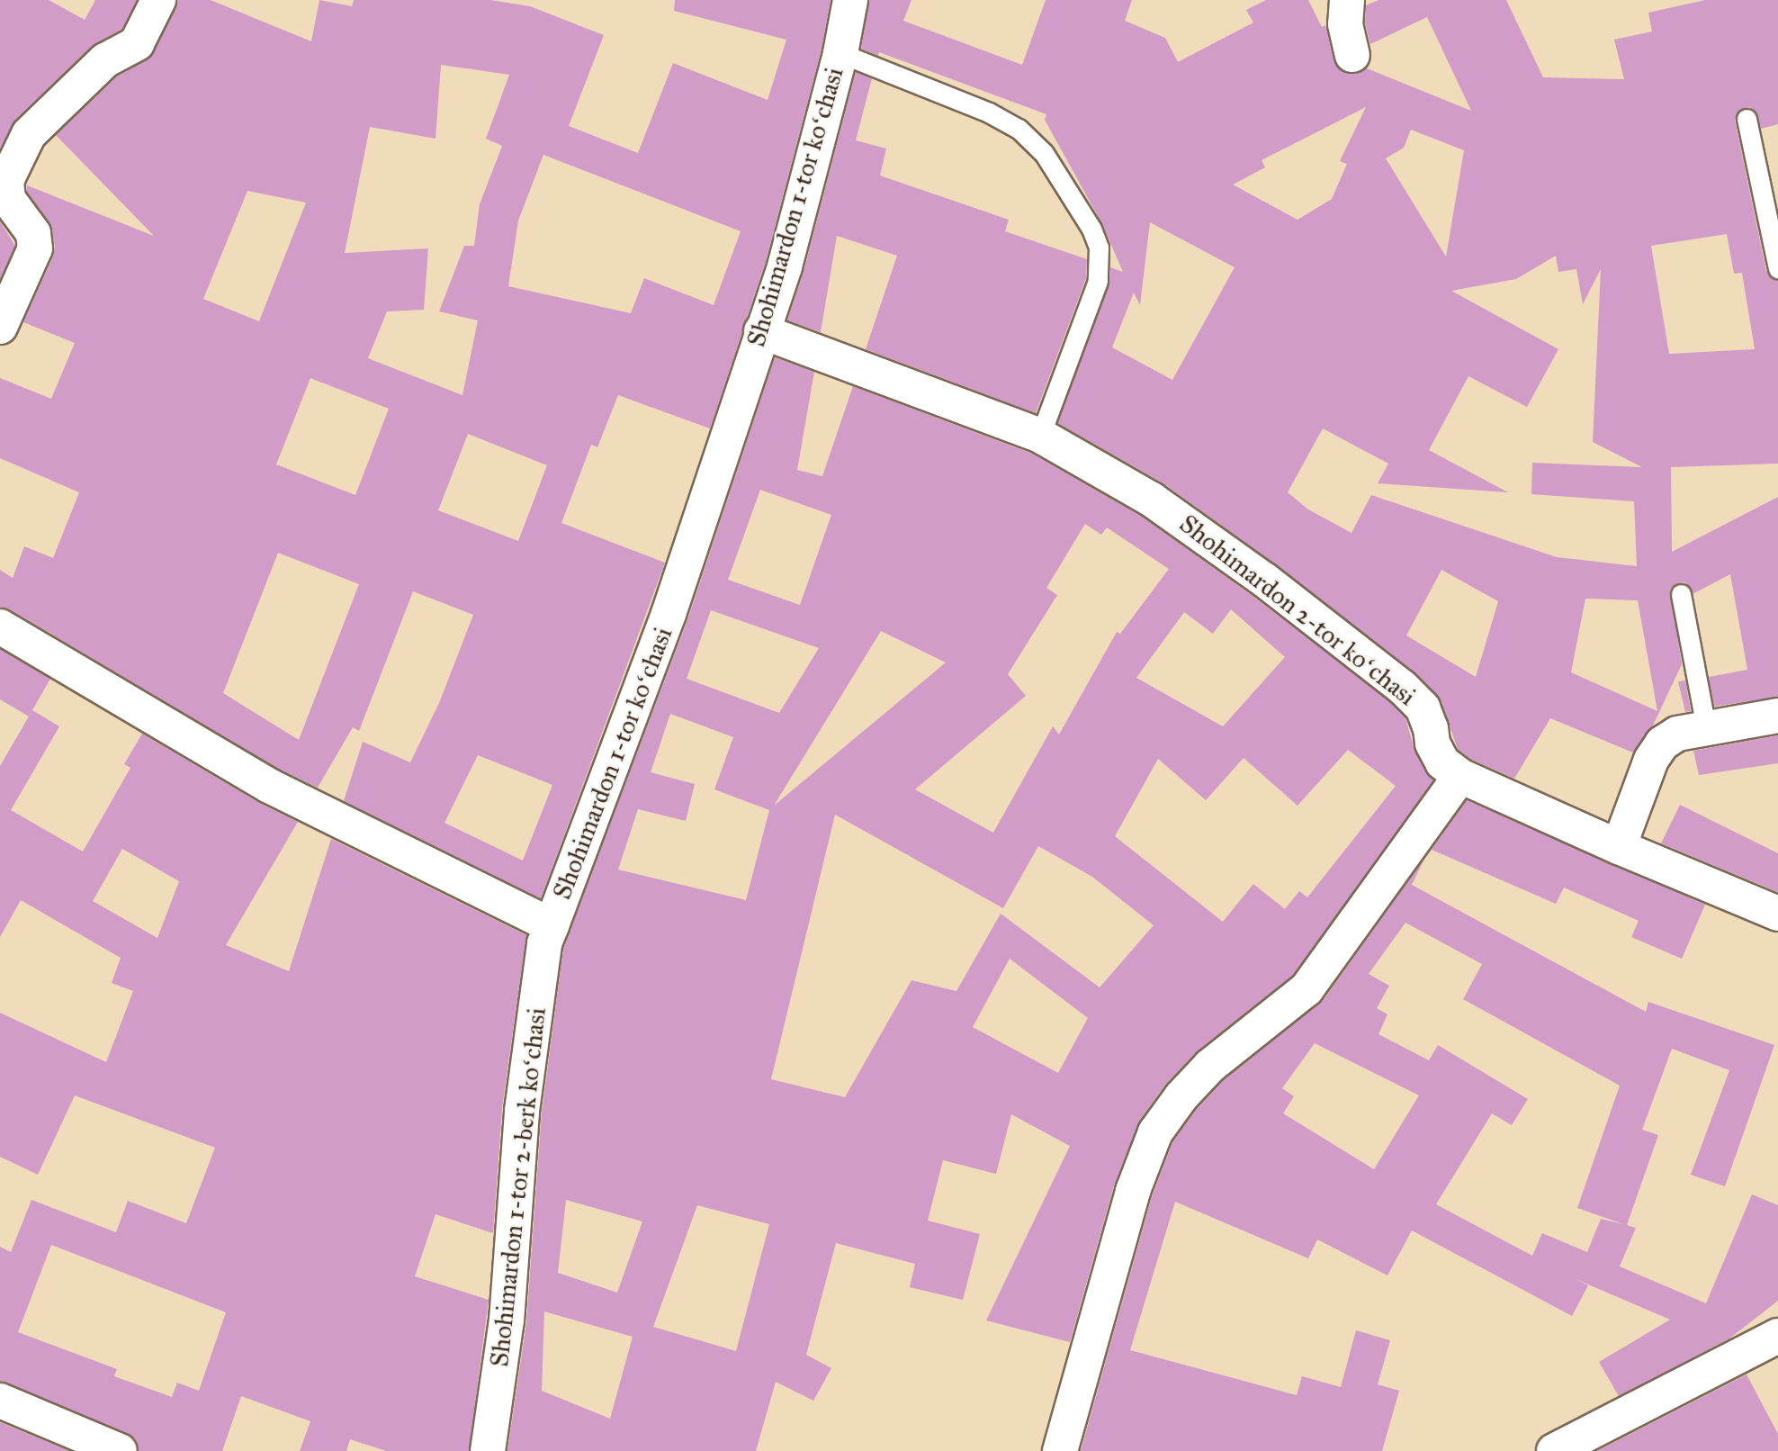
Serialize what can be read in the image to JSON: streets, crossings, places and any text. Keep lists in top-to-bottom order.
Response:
{
  "streets": {
    "street": ["Shohimardon 1-tor koʻchasi", "Shohimardon 2-tor koʻchasi", "Shohimardon 1-tor 2-berk koʻchasi"]
  },
  "crossings": [
    ["Shohimardon 1-tor koʻchasi", "Shohimardon 2-tor koʻchasi"],
    ["Shohimardon 1-tor koʻchasi", "Shohimardon 1-tor 2-berk koʻchasi"]
  ]
}
